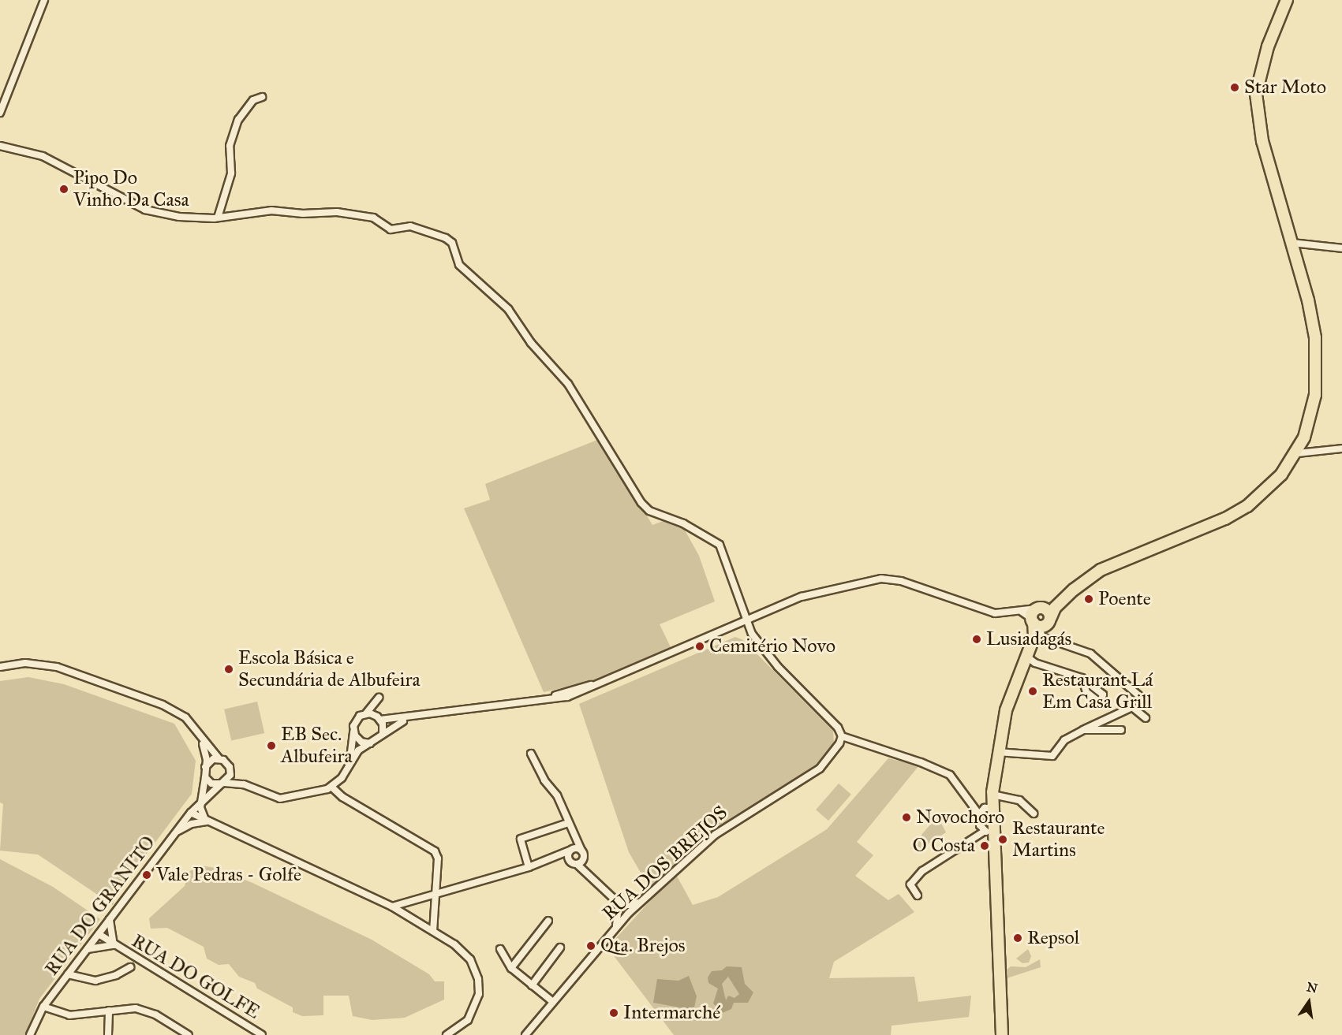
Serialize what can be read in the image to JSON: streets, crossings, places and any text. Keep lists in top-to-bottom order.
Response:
{
  "streets": {
    "street": ["RUA DOS BREJOS", "RUA DO GRANITO", "RUA DO GOLFE"]
  },
  "crossings": [
    ["RUA DO GRANITO", "RUA DO GOLFE"]
  ],
  "places": [
    "Star Moto",
    "Pipo Do Vinho Da Casa",
    "Poente",
    "Lusiadagás",
    "Cemitério Novo",
    "Escola Básica e Secundária de Albufeira",
    "Restaurant Lá Em Casa Grill",
    "EB Sec. Albufeira",
    "Novochoro",
    "Restaurante Martins",
    "O Costa",
    "Vale Pedras - Golfe",
    "Repsol",
    "Qta. Brejos",
    "Intermarché"
  ],
  "north": "top"
}
